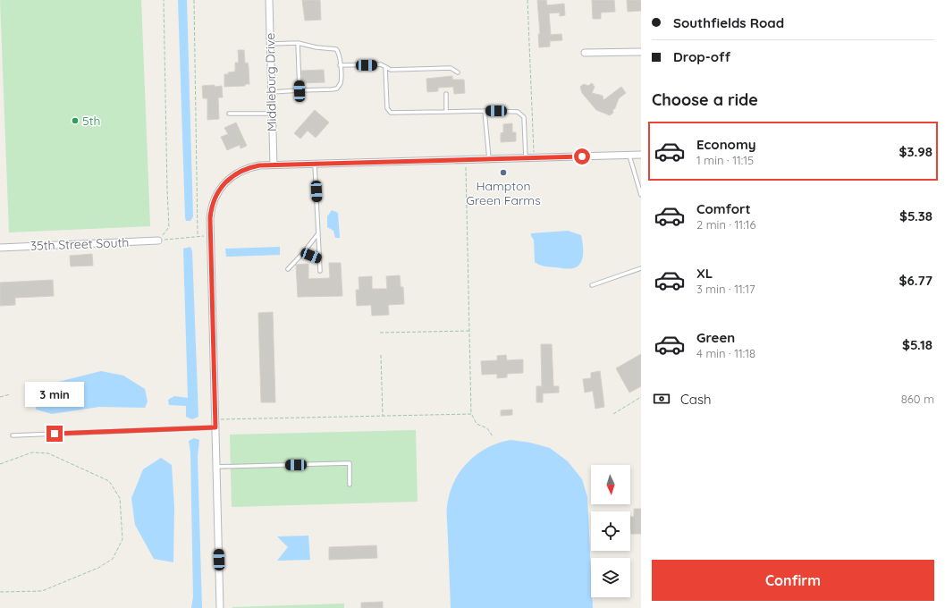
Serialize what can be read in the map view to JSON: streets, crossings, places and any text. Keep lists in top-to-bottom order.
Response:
{
  "streets": {
    "street": ["Middleburg Drive", "35th Street South"]
  },
  "places": ["5th", "Hampton Green Farms"],
  "north": "bottom",
  "page": {
    "banner": ["Southfields Road", "Drop-off"],
    "heading": "Choose a ride",
    "list": [
      {
        "name": "Economy",
        "note": "1 min · 11:15",
        "value": "$3.98"
      },
      {
        "name": "Comfort",
        "note": "2 min · 11:16",
        "value": "$5.38"
      },
      {
        "name": "XL",
        "note": "3 min · 11:17",
        "value": "$6.77"
      },
      {
        "name": "Green",
        "note": "4 min · 11:18",
        "value": "$5.18"
      }
    ],
    "pay": ["Cash", "860 m"],
    "bubble": "3 min",
    "buttons": "Confirm"
  }
}
